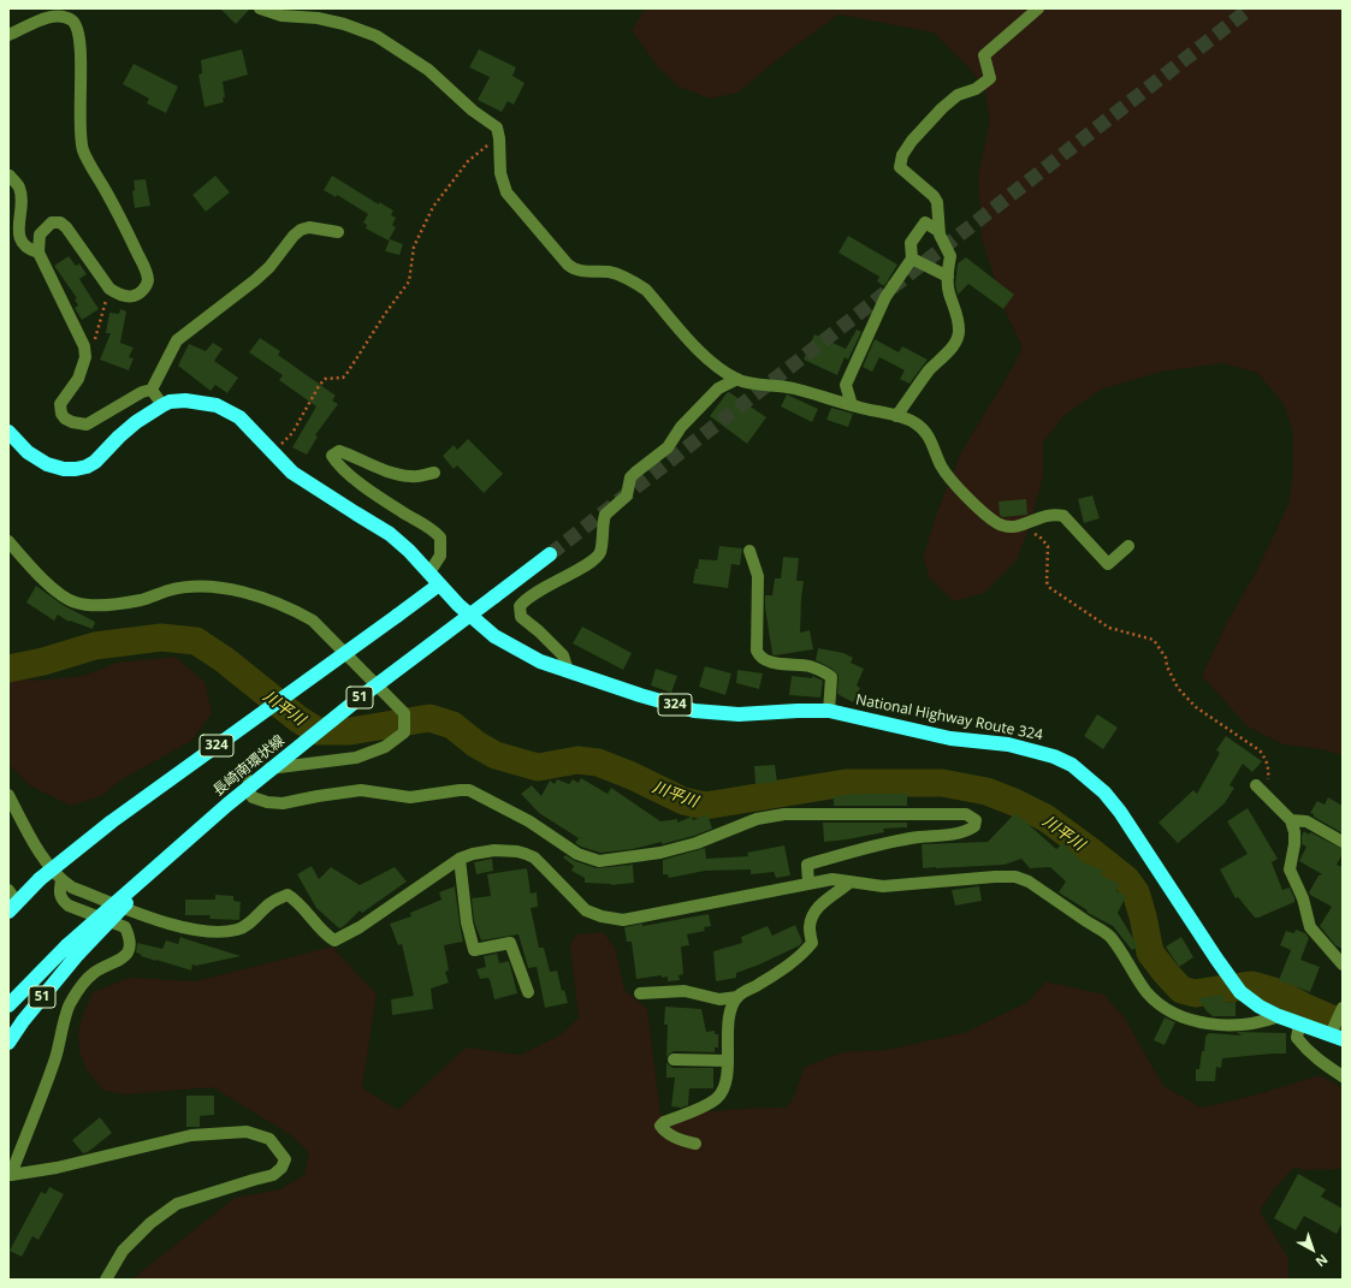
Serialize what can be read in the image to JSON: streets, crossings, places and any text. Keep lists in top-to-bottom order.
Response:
{
  "streets": {
    "highway": [
      "51",
      "324",
      "National Highway Route 324",
      "長崎南環状線"
    ]
  },
  "crossings": [
    ["51", "長崎南環状線"],
    ["324", "National Highway Route 324"]
  ],
  "water": ["川平川"],
  "north": "bottom right"
}
